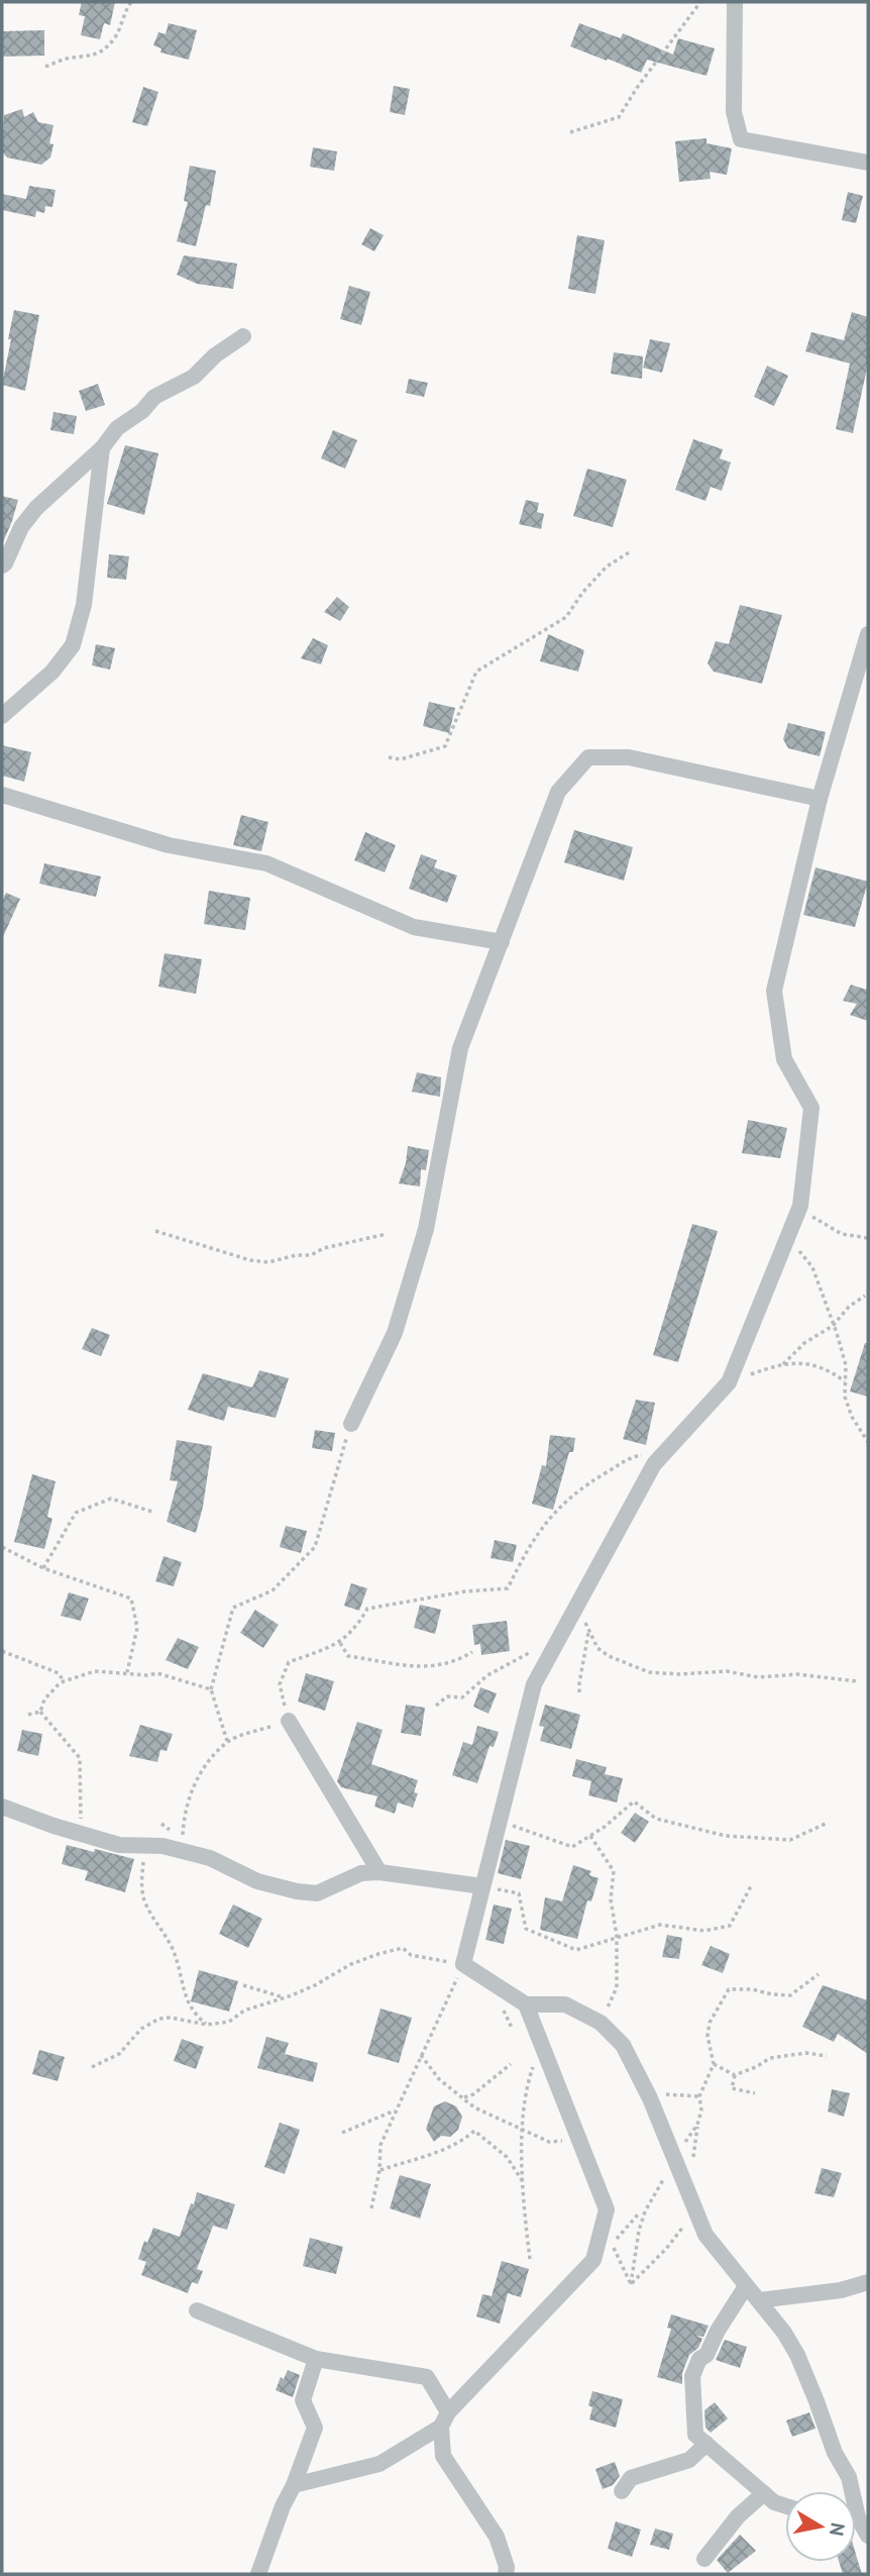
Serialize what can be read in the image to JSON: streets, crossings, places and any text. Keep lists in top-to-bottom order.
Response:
{
  "north": "right"
}
